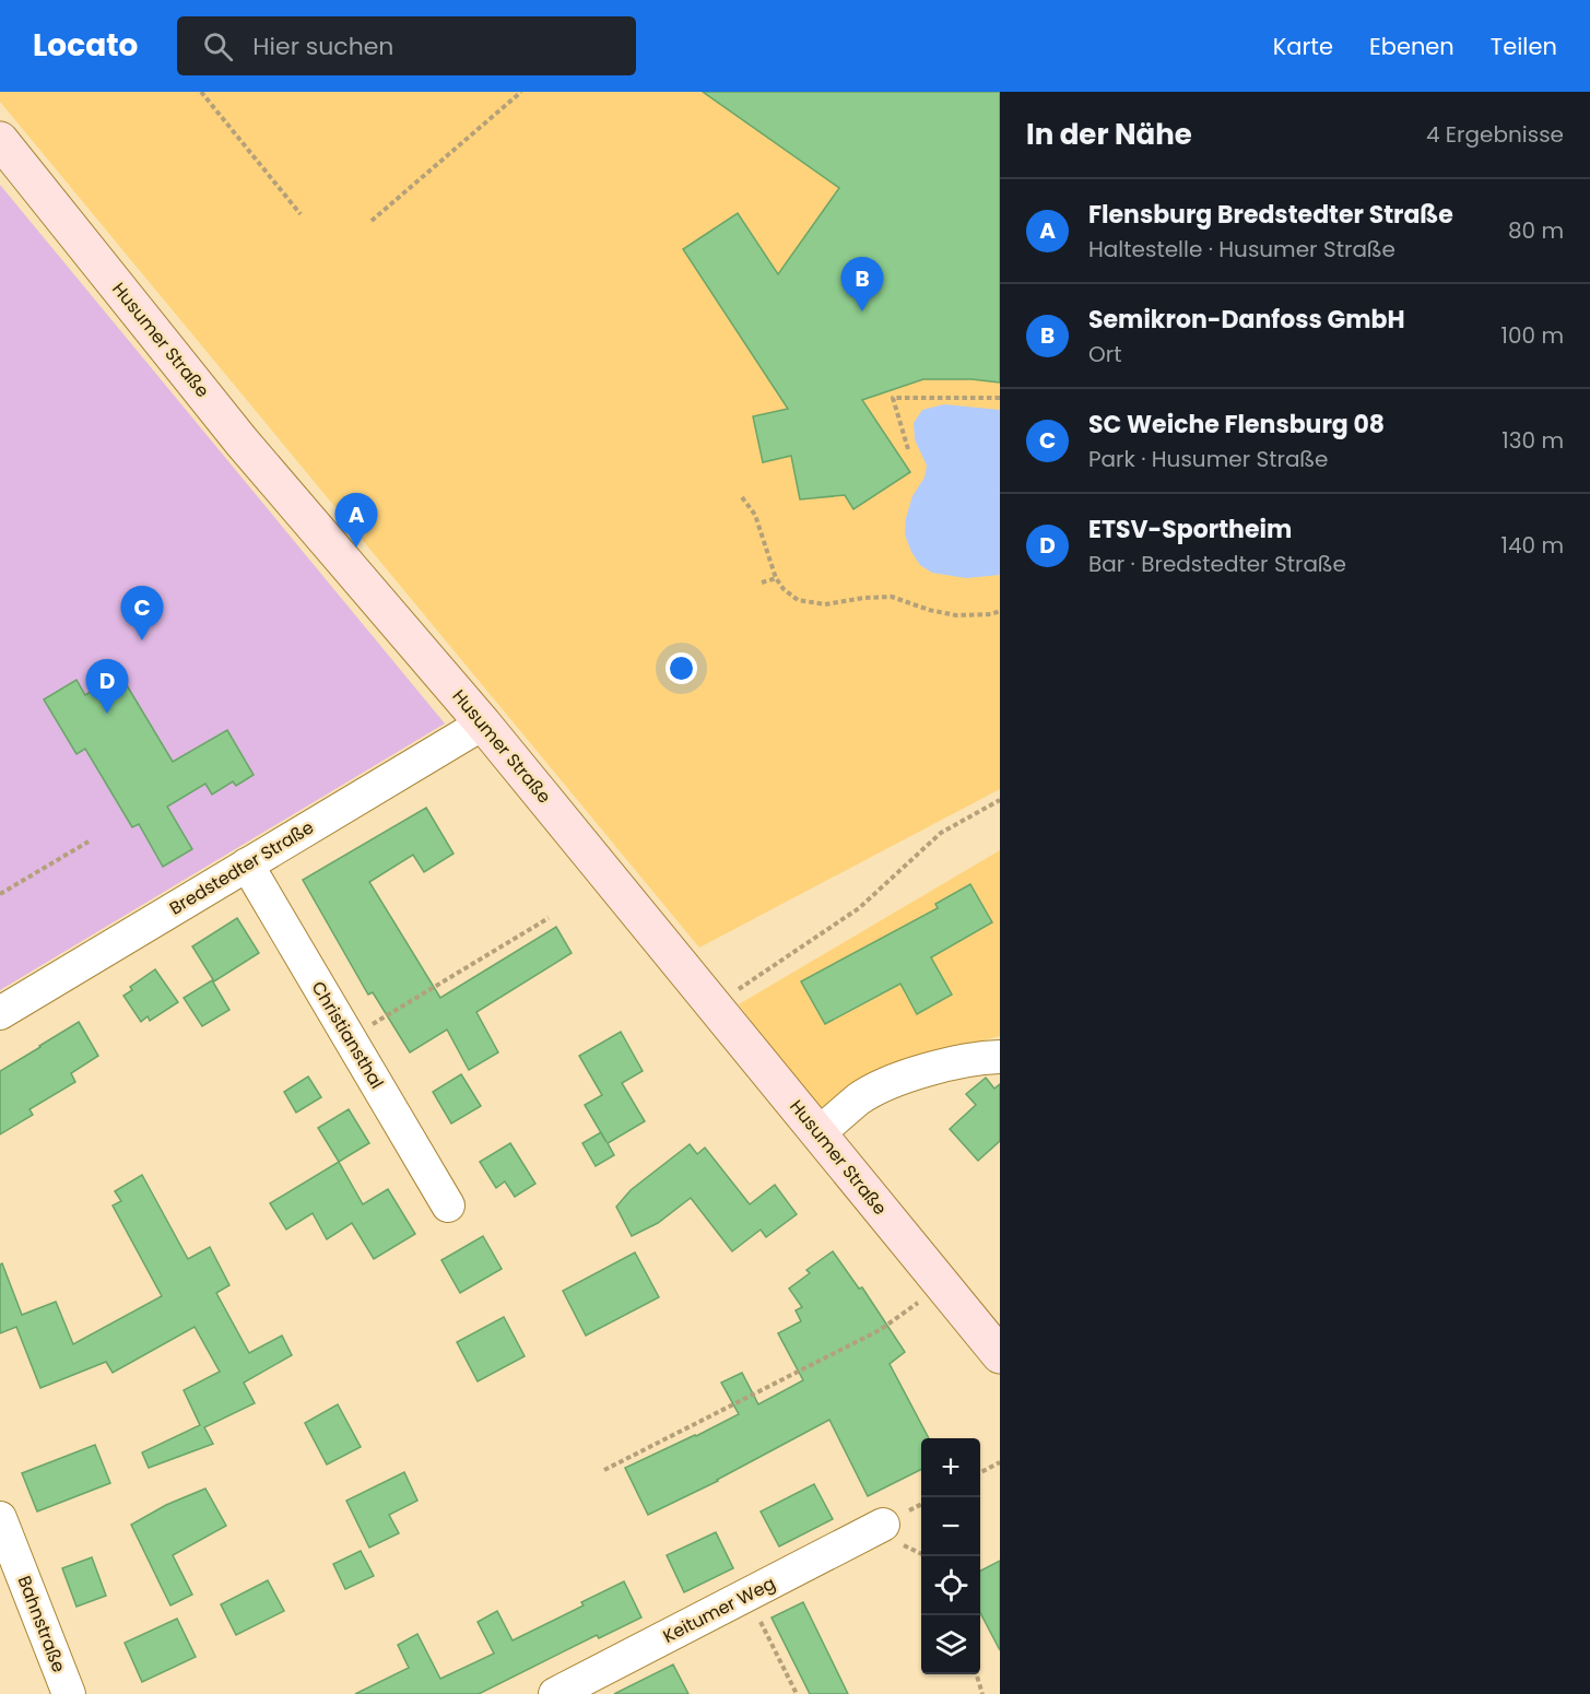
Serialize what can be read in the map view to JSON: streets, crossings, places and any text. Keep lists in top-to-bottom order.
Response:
{
  "streets": {
    "main road": ["Husumer Straße"],
    "street": [
      "Bredstedter Straße",
      "Christiansthal",
      "Keitumer Weg",
      "Bahnstraße"
    ]
  },
  "crossings": [
    ["Husumer Straße", "Bredstedter Straße"],
    ["Bredstedter Straße", "Christiansthal"]
  ],
  "page": {
    "header": "Locato",
    "search": "Hier suchen",
    "nav": ["Karte", "Ebenen", "Teilen"],
    "heading": ["In der Nähe", "4 Ergebnisse"],
    "list": [
      {
        "mark": "A",
        "name": "Flensburg Bredstedter Straße",
        "note": "Haltestelle · Husumer Straße",
        "value": "80 m"
      },
      {
        "mark": "B",
        "name": "Semikron-Danfoss GmbH",
        "note": "Ort",
        "value": "100 m"
      },
      {
        "mark": "C",
        "name": "SC Weiche Flensburg 08",
        "note": "Park · Husumer Straße",
        "value": "130 m"
      },
      {
        "mark": "D",
        "name": "ETSV-Sportheim",
        "note": "Bar · Bredstedter Straße",
        "value": "140 m"
      }
    ],
    "pins": [
      "B",
      "A",
      "C",
      "D"
    ],
    "map_buttons": ["+", "−"]
  }
}
